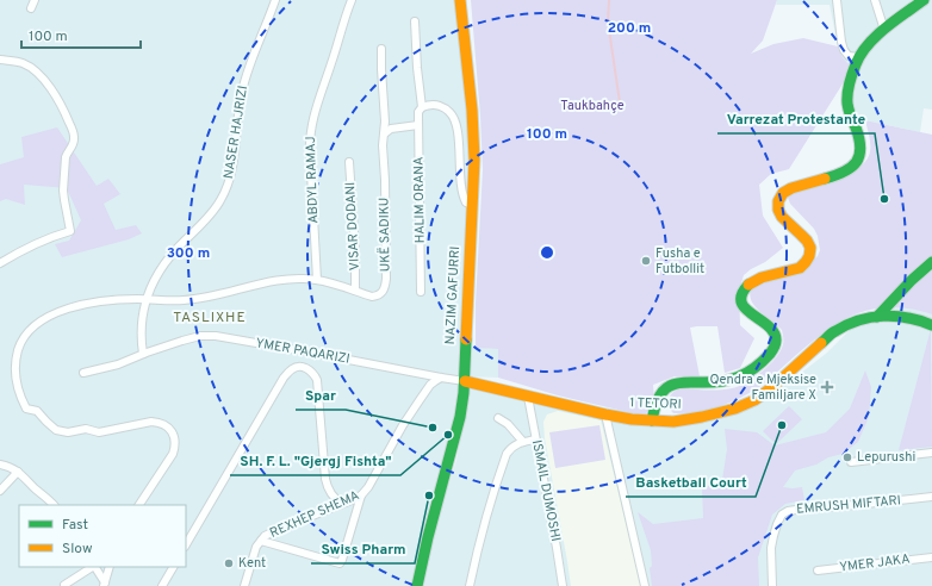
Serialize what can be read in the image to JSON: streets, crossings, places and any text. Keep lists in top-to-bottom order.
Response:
{
  "streets": {
    "street": [
      "NASER HAJRIZI",
      "ABDYL RAMAJ",
      "HALIM ORANA",
      "VISAR DODANI",
      "UKË SADIKU",
      "NAZIM GAFURRI",
      "YMER PAQARIZI",
      "1 TETORI",
      "ISMAIL DUMOSHI",
      "EMRUSH MIFTARI",
      "REXHEP SHEMA",
      "YMER JAKA"
    ]
  },
  "crossings": [
    ["NASER HAJRIZI", "UKË SADIKU"],
    ["ABDYL RAMAJ", "UKË SADIKU"],
    ["VISAR DODANI", "UKË SADIKU"],
    ["NAZIM GAFURRI", "YMER PAQARIZI"],
    ["NAZIM GAFURRI", "1 TETORI"],
    ["YMER PAQARIZI", "1 TETORI"],
    ["YMER PAQARIZI", "REXHEP SHEMA"],
    ["1 TETORI", "ISMAIL DUMOSHI"]
  ],
  "districts": ["TASLIXHE"],
  "parks": ["Taukbahçe"],
  "places": {
    "other": [
      "Varrezat Protestante",
      "Fusha e Futbollit",
      "Basketball Court",
      "Spar",
      "SH. F. L. \"Gjergj Fishta\"",
      "Lepurushi",
      "Swiss Pharm",
      "Kent"
    ],
    "health": ["Qendra e Mjeksise Familjare X"]
  },
  "legend": ["Fast", "Slow"],
  "scale_bar": "100 m",
  "rings": ["200 m", "100 m", "300 m"]
}
